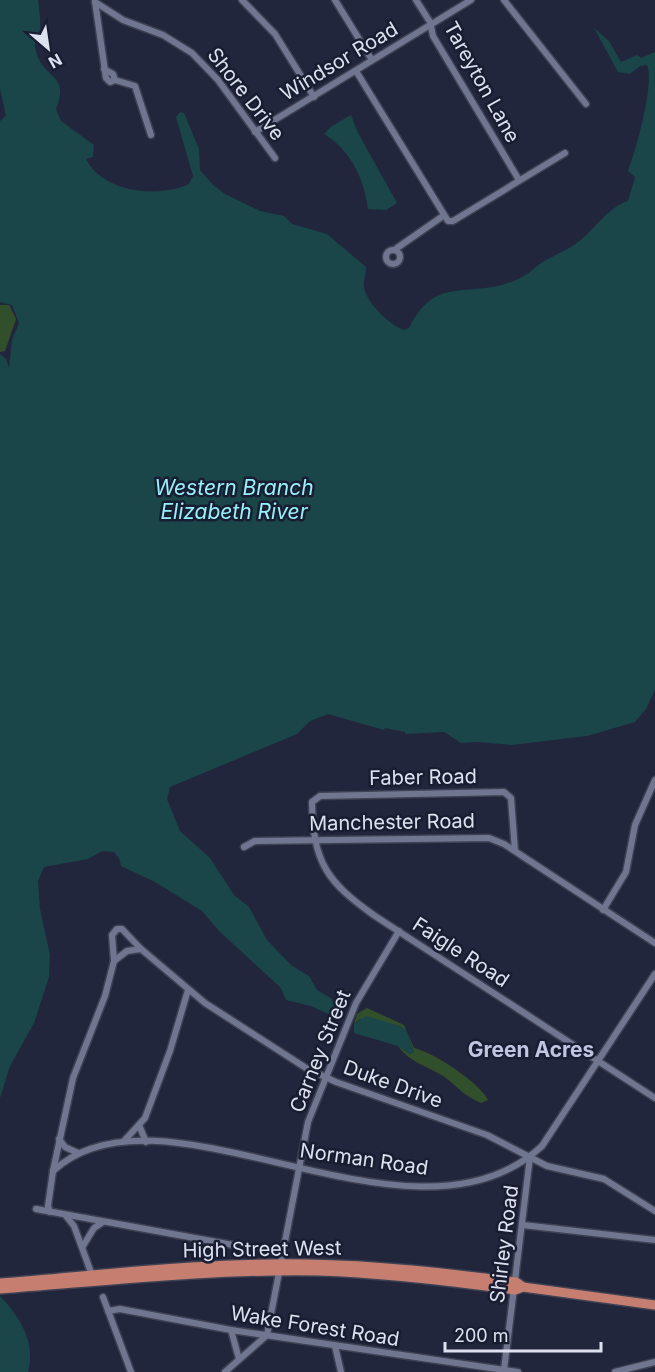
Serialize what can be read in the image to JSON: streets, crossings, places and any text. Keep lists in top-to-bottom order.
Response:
{
  "streets": {
    "main road": ["High Street West"],
    "street": [
      "Windsor Road",
      "Tareyton Lane",
      "Shore Drive",
      "Faber Road",
      "Manchester Road",
      "Faigle Road",
      "Carney Street",
      "Duke Drive",
      "Norman Road",
      "Shirley Road",
      "Wake Forest Road"
    ]
  },
  "crossings": [
    ["Windsor Road", "Tareyton Lane"],
    ["Windsor Road", "Shore Drive"],
    ["Faber Road", "Manchester Road"],
    ["Faber Road", "Faigle Road"],
    ["Manchester Road", "Faigle Road"],
    ["Faigle Road", "Carney Street"],
    ["Faigle Road", "Norman Road"],
    ["Carney Street", "Duke Drive"],
    ["Carney Street", "Norman Road"],
    ["Carney Street", "High Street West"],
    ["Carney Street", "Wake Forest Road"],
    ["Duke Drive", "Norman Road"],
    ["Duke Drive", "Shirley Road"],
    ["Norman Road", "Shirley Road"],
    ["Shirley Road", "High Street West"],
    ["Shirley Road", "Wake Forest Road"]
  ],
  "districts": ["Green Acres"],
  "water": ["Western Branch Elizabeth River"],
  "scale_bar": "200 m",
  "north": "bottom right"
}
